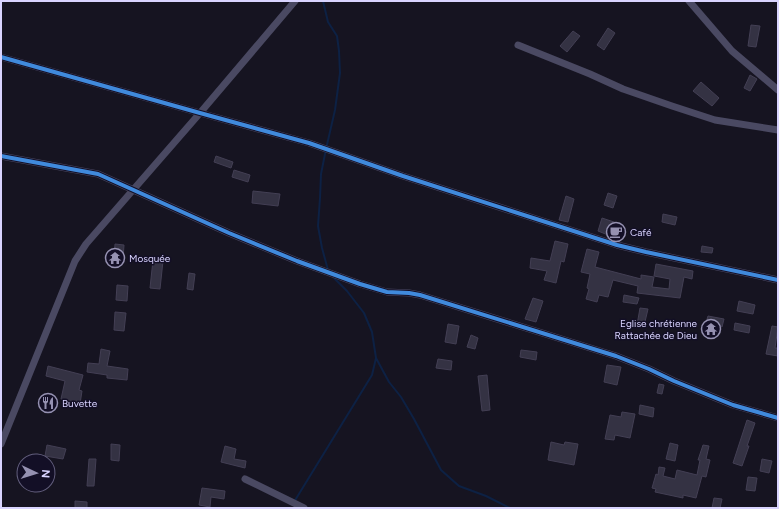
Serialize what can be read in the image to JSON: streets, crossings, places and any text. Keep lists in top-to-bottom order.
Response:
{
  "places": {
    "cafe": ["Café"],
    "temple": ["Mosquée", "Eglise chrétienne Rattachée de Dieu"],
    "restaurant": ["Buvette"]
  },
  "north": "right"
}
